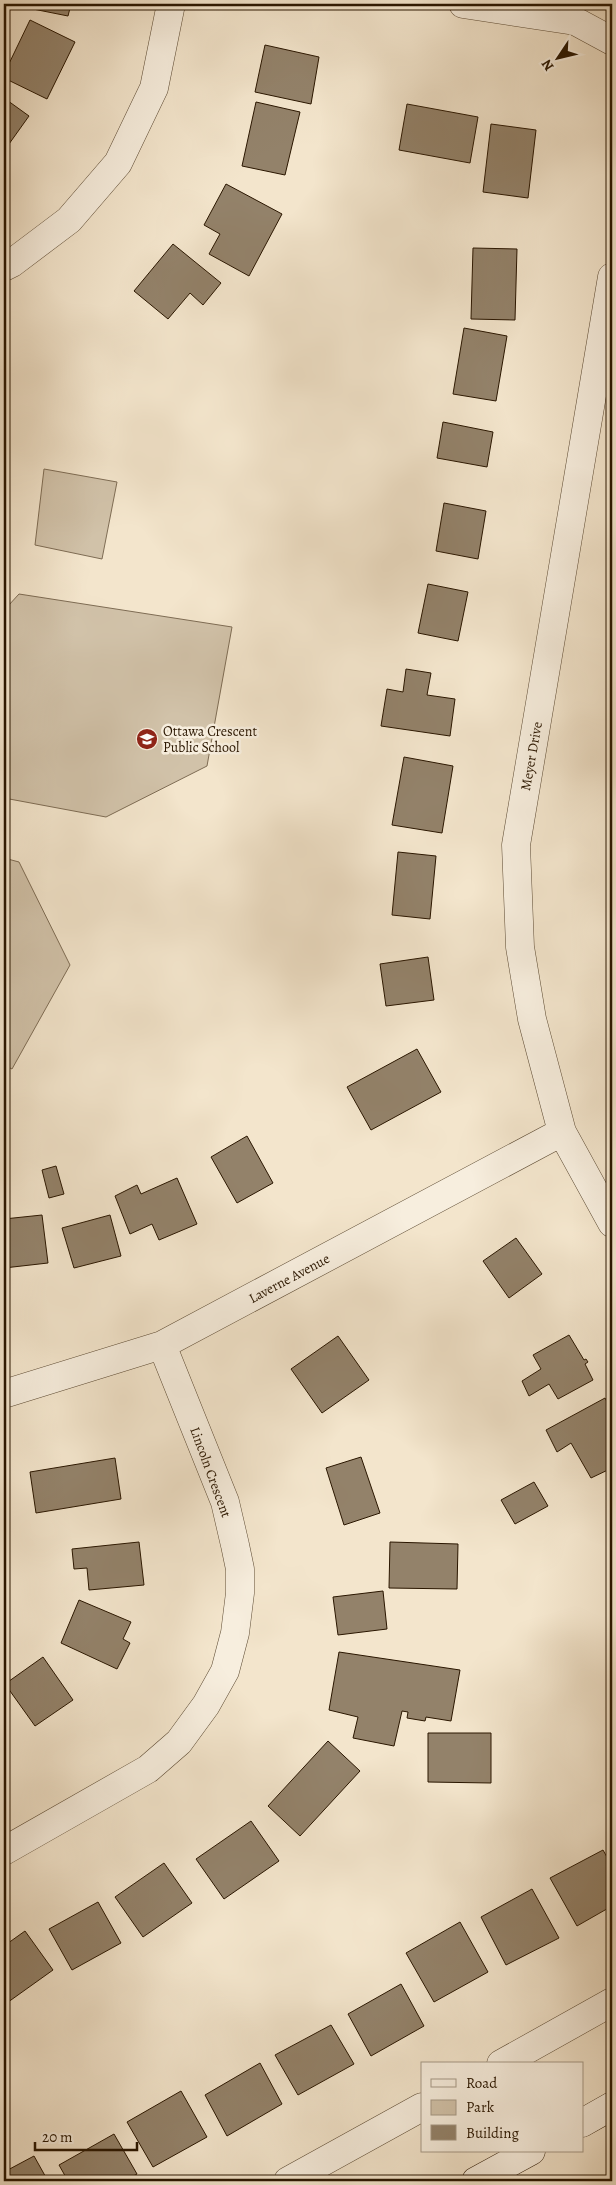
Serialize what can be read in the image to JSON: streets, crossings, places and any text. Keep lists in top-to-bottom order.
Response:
{
  "streets": {
    "street": ["Meyer Drive", "Laverne Avenue", "Lincoln Crescent"]
  },
  "crossings": [
    ["Meyer Drive", "Laverne Avenue"],
    ["Laverne Avenue", "Lincoln Crescent"]
  ],
  "places": {
    "school or university": ["Ottawa Crescent Public School"]
  },
  "legend": ["Road", "Park", "Building"],
  "scale_bar": "20 m",
  "north": "bottom left"
}
